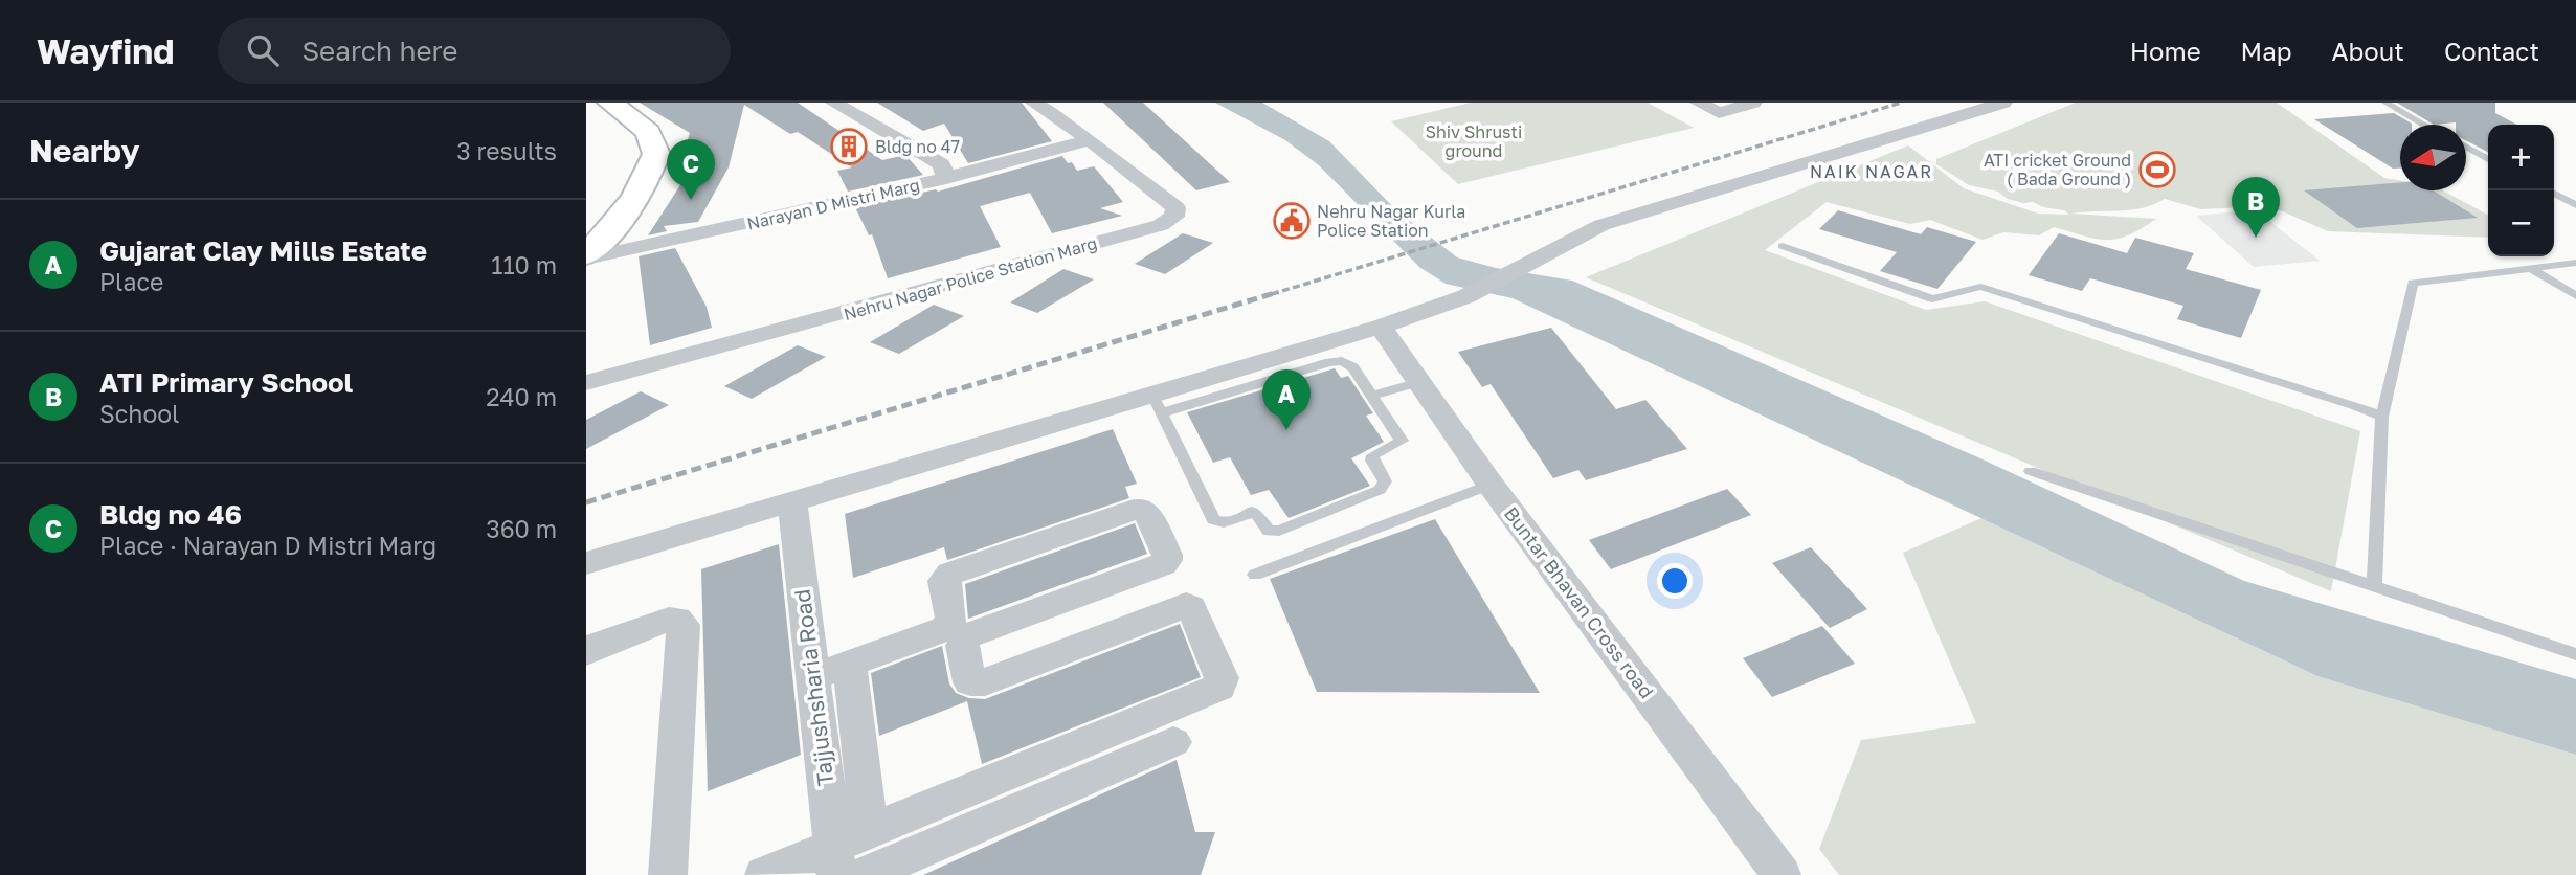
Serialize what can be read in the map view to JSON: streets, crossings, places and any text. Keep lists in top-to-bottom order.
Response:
{
  "streets": {
    "street": [
      "Narayan D Mistri Marg",
      "Nehru Nagar Police Station Marg",
      "Buntar Bhavan Cross road",
      "Tajjushsharia Road"
    ]
  },
  "districts": ["NAIK NAGAR"],
  "parks": ["Shiv Shrusti ground"],
  "places": {
    "building": ["Bldg no 47"],
    "sports": ["ATI cricket Ground ( Bada Ground )"],
    "public building": ["Nehru Nagar Kurla Police Station"]
  },
  "north": "left",
  "page": {
    "header": "Wayfind",
    "search": "Search here",
    "nav": [
      "Home",
      "Map",
      "About",
      "Contact"
    ],
    "heading": ["Nearby", "3 results"],
    "map_buttons": ["+", "−"],
    "pins": ["C", "B", "A"],
    "list": [
      {
        "mark": "A",
        "name": "Gujarat Clay Mills Estate",
        "note": "Place",
        "value": "110 m"
      },
      {
        "mark": "B",
        "name": "ATI Primary School",
        "note": "School",
        "value": "240 m"
      },
      {
        "mark": "C",
        "name": "Bldg no 46",
        "note": "Place · Narayan D Mistri Marg",
        "value": "360 m"
      }
    ]
  }
}
